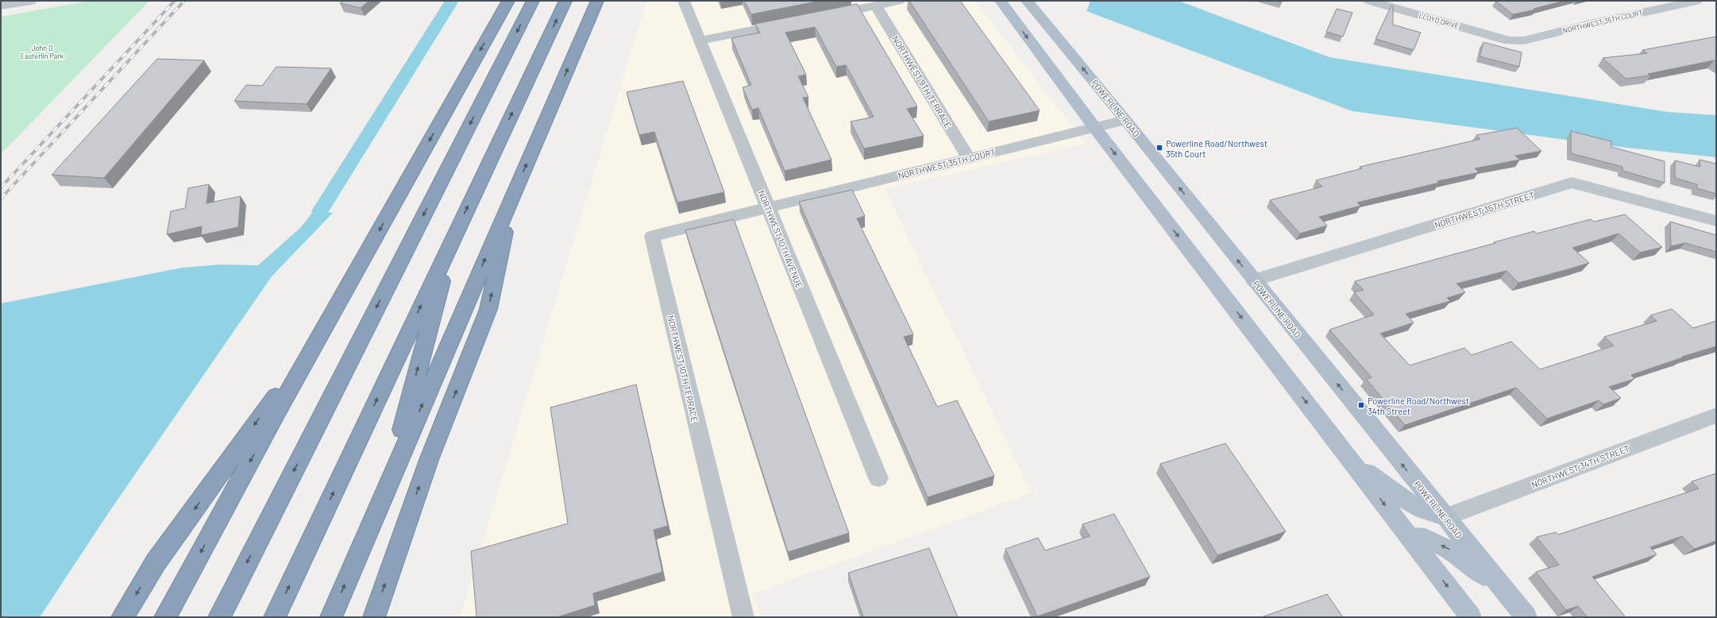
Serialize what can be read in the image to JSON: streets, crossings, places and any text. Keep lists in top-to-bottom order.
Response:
{
  "streets": {
    "main road": ["POWERLINE ROAD"],
    "street": [
      "LLOYD DRIVE",
      "NORTHWEST 35TH COURT",
      "NORTHWEST 9TH TERRACE",
      "NORTHWEST 35TH STREET",
      "NORTHWEST 10TH AVENUE",
      "NORTHWEST 10TH TERRACE",
      "NORTHWEST 34TH STREET"
    ]
  },
  "crossings": [
    ["LLOYD DRIVE", "NORTHWEST 35TH COURT"],
    ["NORTHWEST 35TH COURT", "NORTHWEST 9TH TERRACE"],
    ["NORTHWEST 35TH COURT", "POWERLINE ROAD"],
    ["NORTHWEST 35TH COURT", "NORTHWEST 10TH AVENUE"],
    ["NORTHWEST 35TH COURT", "NORTHWEST 10TH TERRACE"],
    ["POWERLINE ROAD", "NORTHWEST 35TH STREET"],
    ["POWERLINE ROAD", "NORTHWEST 34TH STREET"],
    ["NORTHWEST 10TH AVENUE", "NORTHWEST 10TH TERRACE"]
  ],
  "parks": ["John D Easterlin Park"],
  "places": {
    "transit": ["Powerline Road/Northwest 35th Court", "Powerline Road/Northwest 34th Street"]
  }
}
